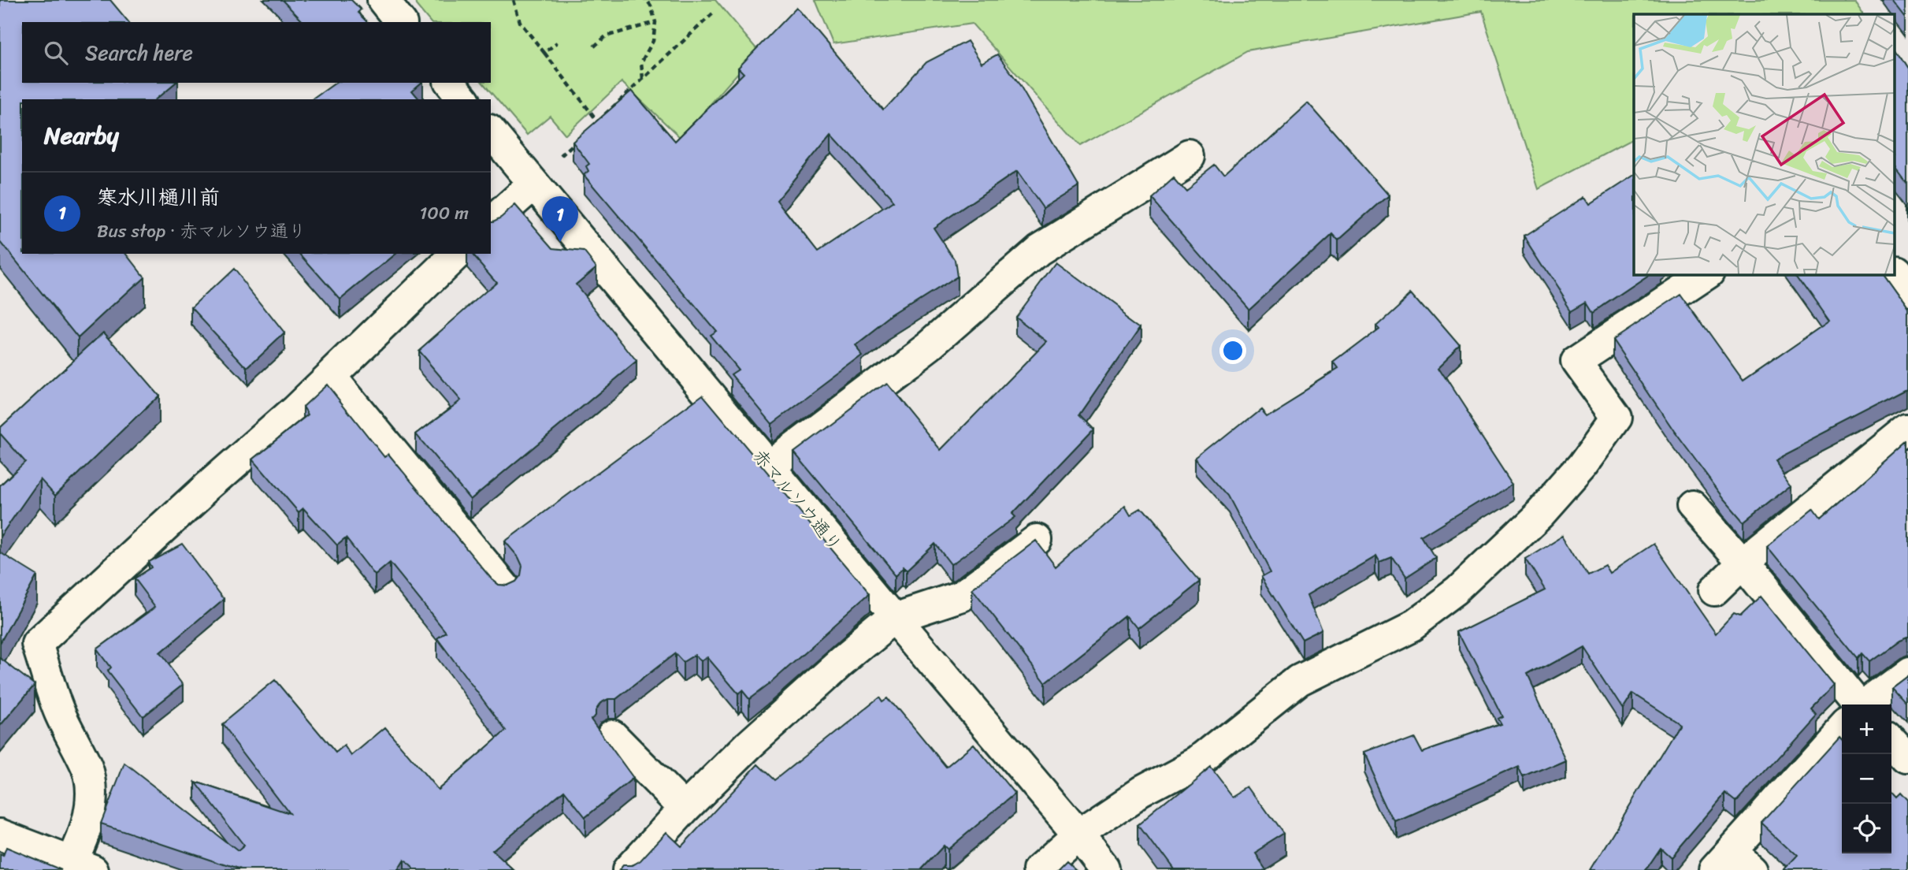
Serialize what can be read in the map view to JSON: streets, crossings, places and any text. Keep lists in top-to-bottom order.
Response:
{
  "streets": {
    "street": ["赤マルソウ通り"]
  },
  "page": {
    "search": "Search here",
    "heading": "Nearby",
    "list": [
      {
        "mark": "1",
        "name": "寒水川樋川前",
        "note": "Bus stop · 赤マルソウ通り",
        "value": "100 m"
      }
    ],
    "pins": "1",
    "map_buttons": ["+", "−"]
  }
}
